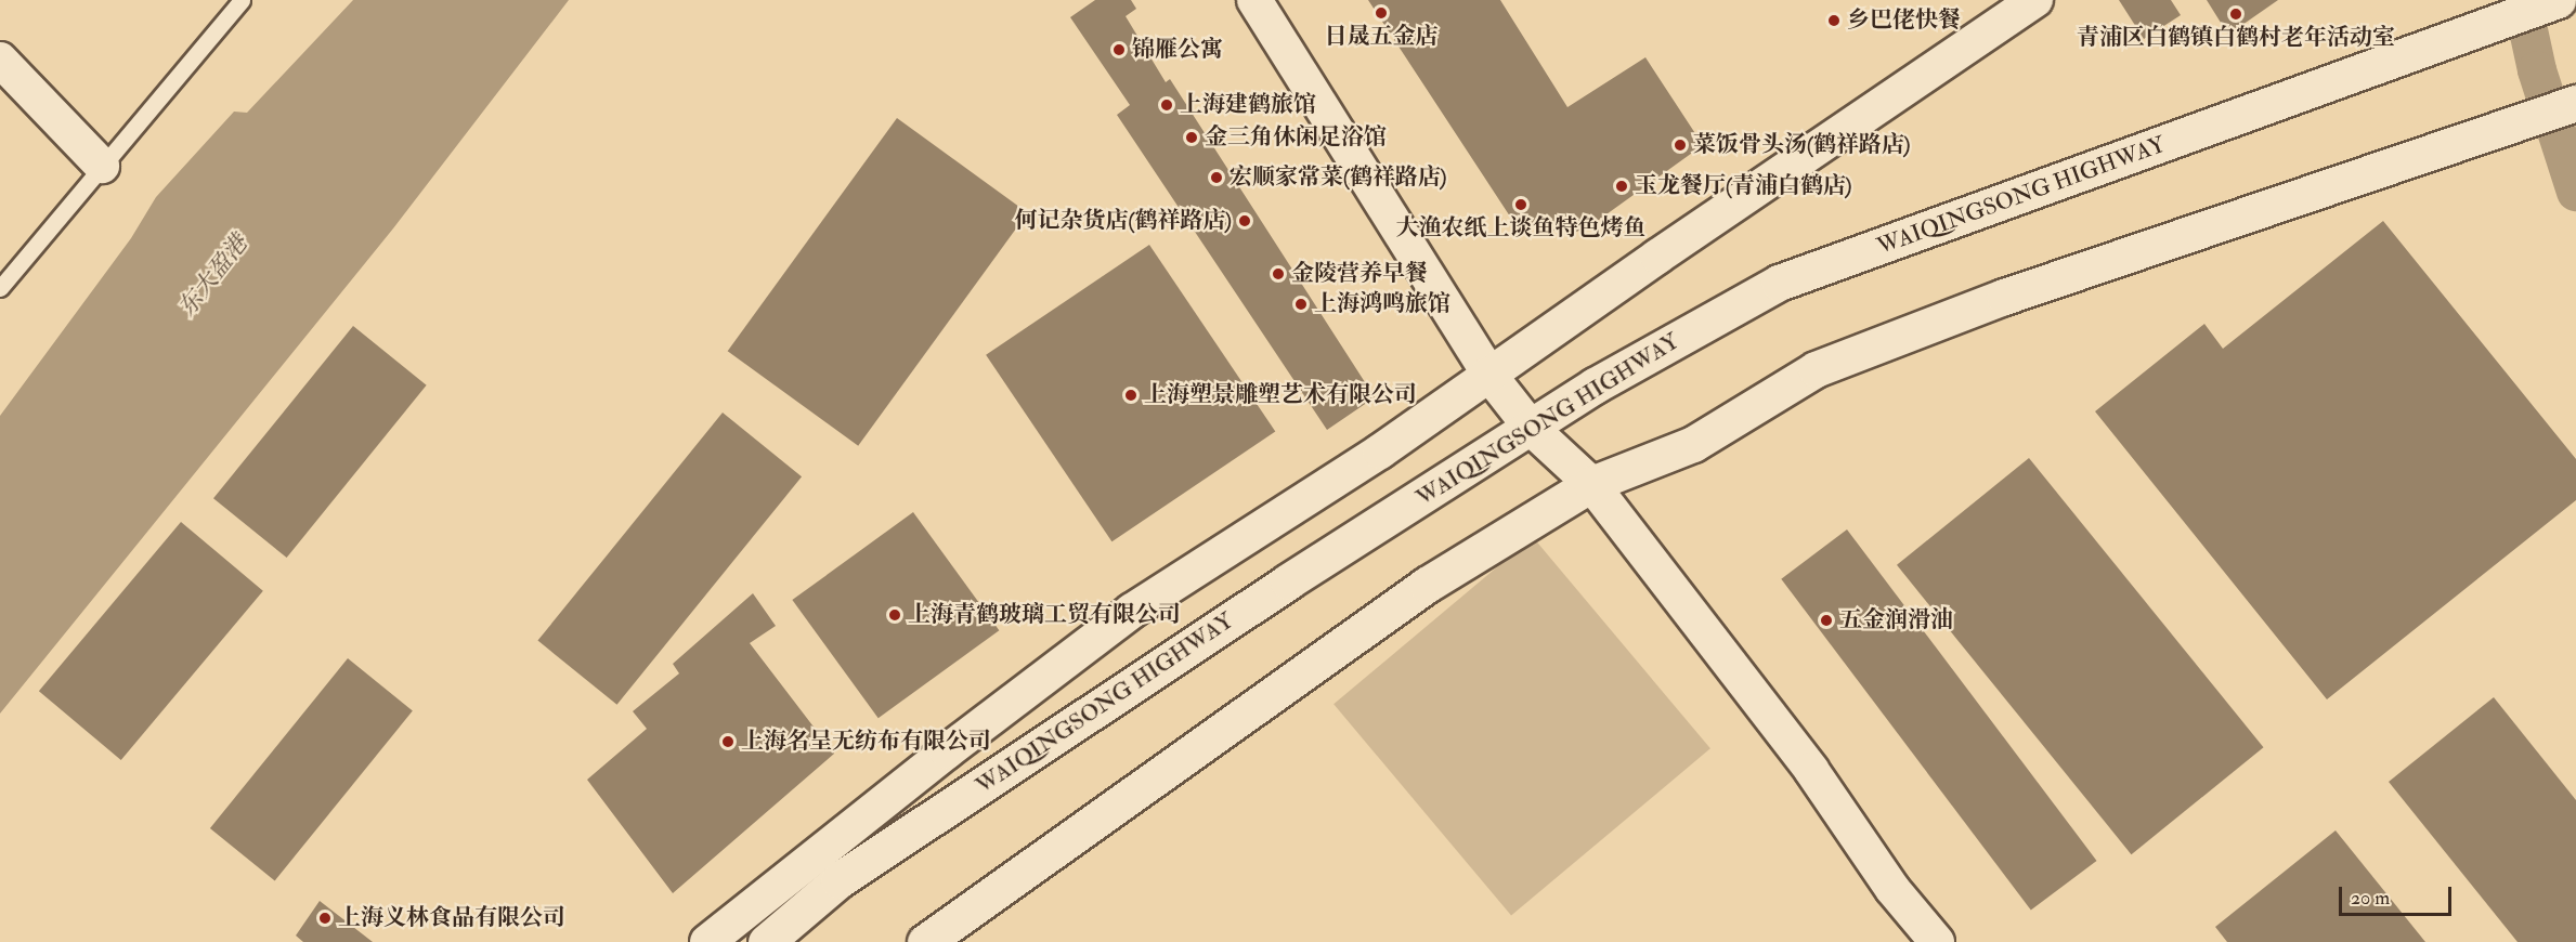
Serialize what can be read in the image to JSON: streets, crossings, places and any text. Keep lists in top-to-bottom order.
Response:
{
  "streets": {
    "main road": ["WAIQINGSONG HIGHWAY"]
  },
  "water": ["东大盈港"],
  "places": [
    "日晟五金店",
    "青浦区白鹤镇白鹤村老年活动室",
    "乡巴佬快餐",
    "锦雁公寓",
    "上海建鹤旅馆",
    "金三角休闲足浴馆",
    "菜饭骨头汤(鹤祥路店)",
    "宏顺家常菜(鹤祥路店)",
    "玉龙餐厅(青浦白鹤店)",
    "大渔农纸上谈鱼特色烤鱼",
    "何记杂货店(鹤祥路店)",
    "金陵营养早餐",
    "上海鸿鸣旅馆",
    "上海塑景雕塑艺术有限公司",
    "上海青鹤玻璃工贸有限公司",
    "五金润滑油",
    "上海名呈无纺布有限公司",
    "上海义林食品有限公司"
  ],
  "scale_bar": "20 m"
}
